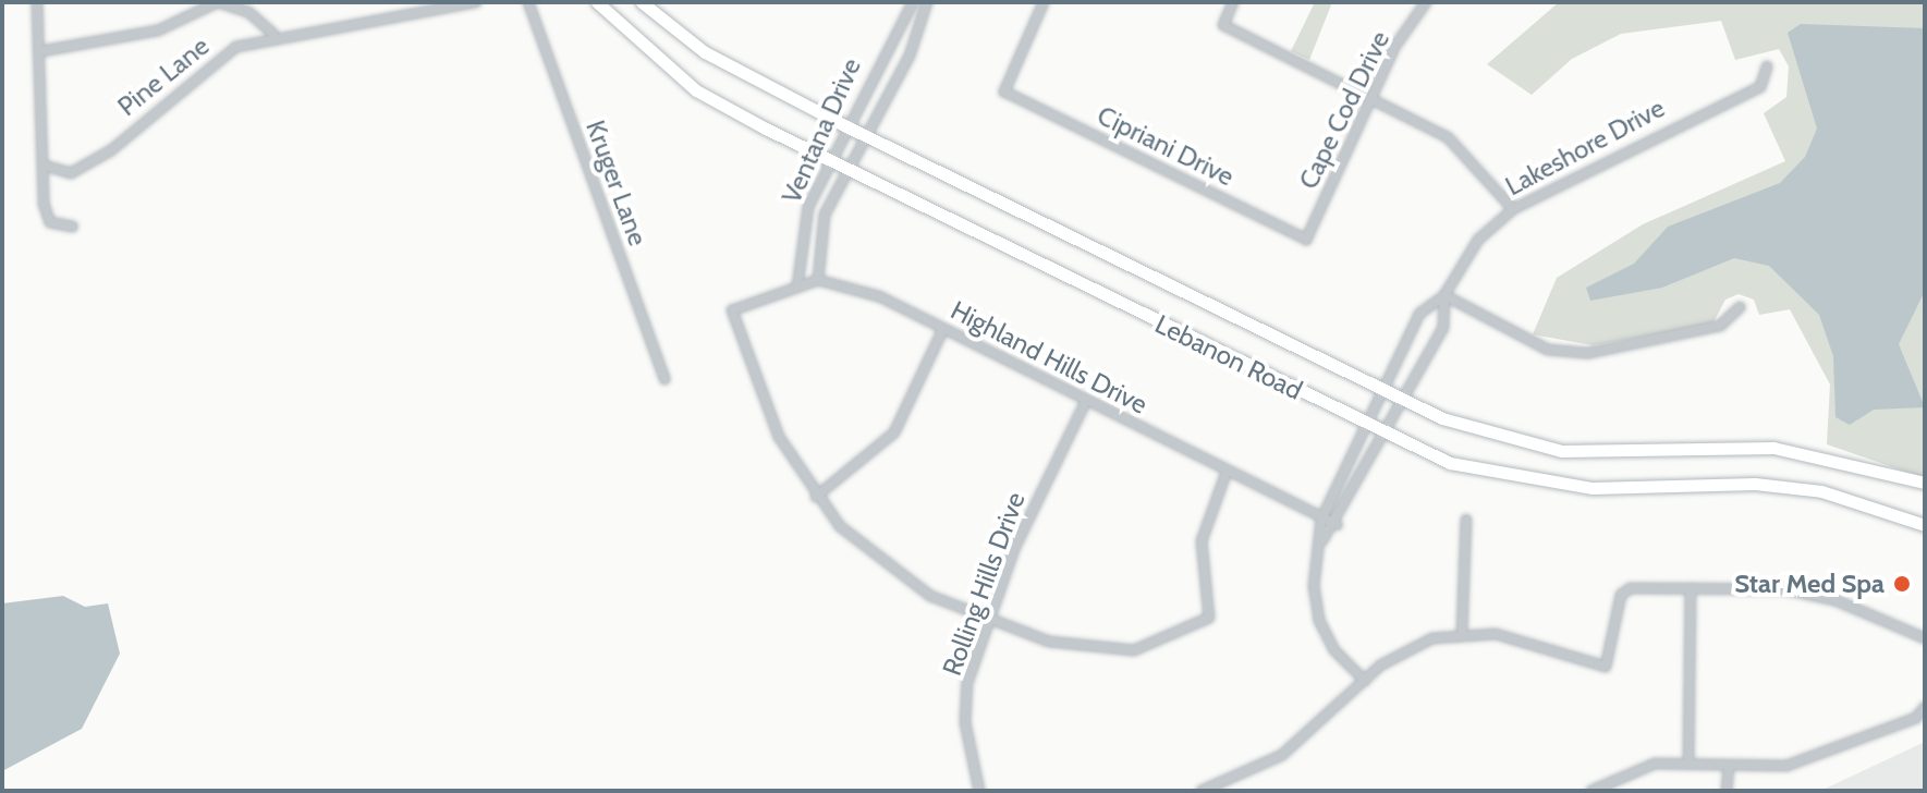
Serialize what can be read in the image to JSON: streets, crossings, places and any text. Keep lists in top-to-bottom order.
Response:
{
  "streets": {
    "main road": ["Lebanon Road"],
    "street": [
      "Pine Lane",
      "Cape Cod Drive",
      "Ventana Drive",
      "Cipriani Drive",
      "Lakeshore Drive",
      "Kruger Lane",
      "Highland Hills Drive",
      "Rolling Hills Drive"
    ]
  },
  "crossings": [
    ["Cape Cod Drive", "Cipriani Drive"],
    ["Ventana Drive", "Highland Hills Drive"],
    ["Ventana Drive", "Lebanon Road"],
    ["Lakeshore Drive", "Highland Hills Drive"],
    ["Lakeshore Drive", "Lebanon Road"],
    ["Highland Hills Drive", "Rolling Hills Drive"]
  ],
  "places": ["Star Med Spa"]
}
